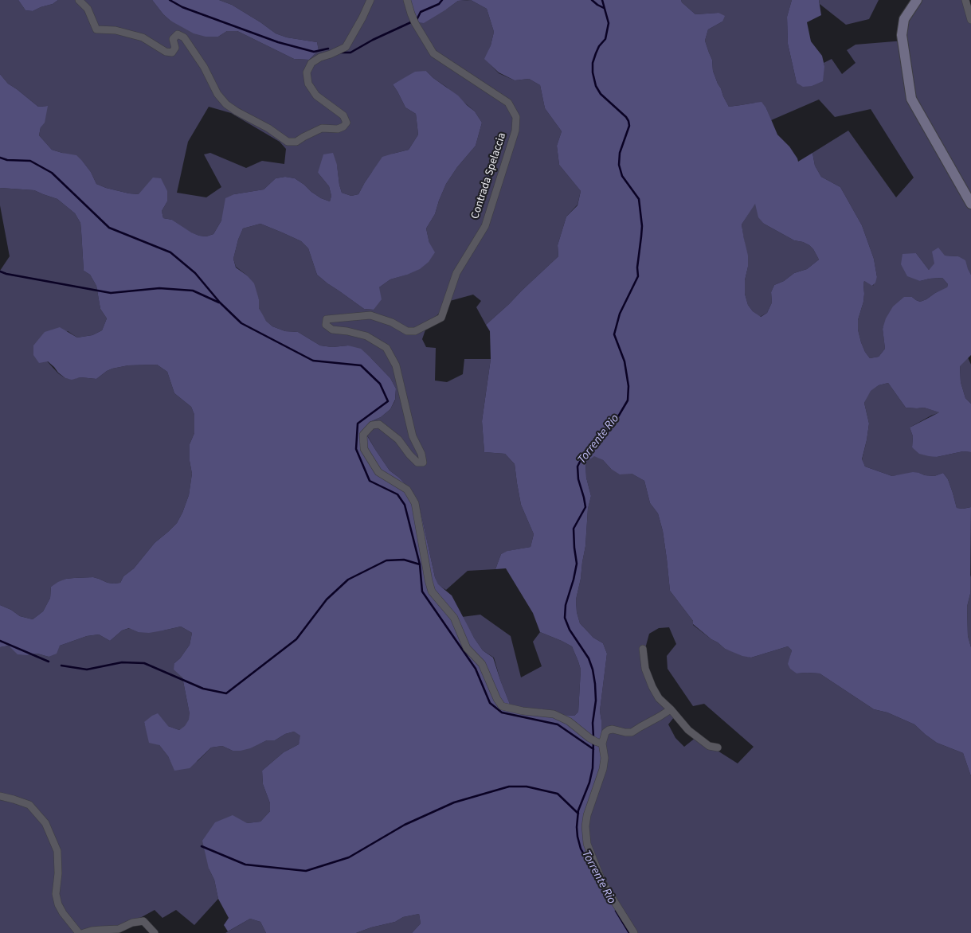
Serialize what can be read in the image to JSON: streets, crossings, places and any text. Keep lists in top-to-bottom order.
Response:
{
  "streets": {
    "street": ["Contrada Spelaccia"]
  },
  "water": ["Torrente Rio"]
}
